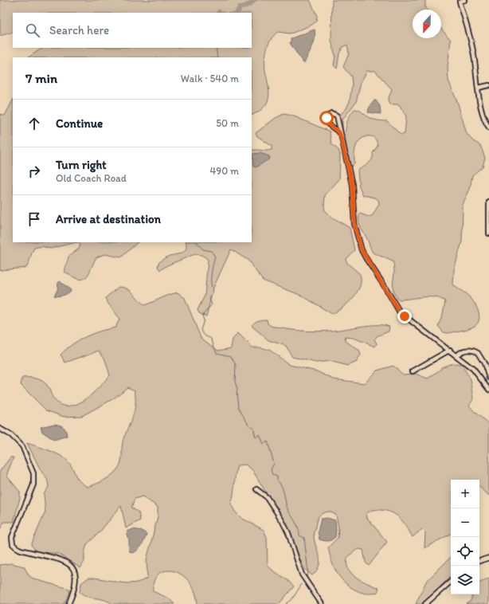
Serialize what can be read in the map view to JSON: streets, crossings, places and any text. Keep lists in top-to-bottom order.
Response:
{
  "north": "bottom",
  "page": {
    "search": "Search here",
    "heading": ["7 min", "Walk · 540 m"],
    "list": [
      ["Continue", "50 m"],
      ["Turn right", "Old Coach Road", "490 m"],
      "Arrive at destination"
    ],
    "map_buttons": ["+", "−"]
  }
}
